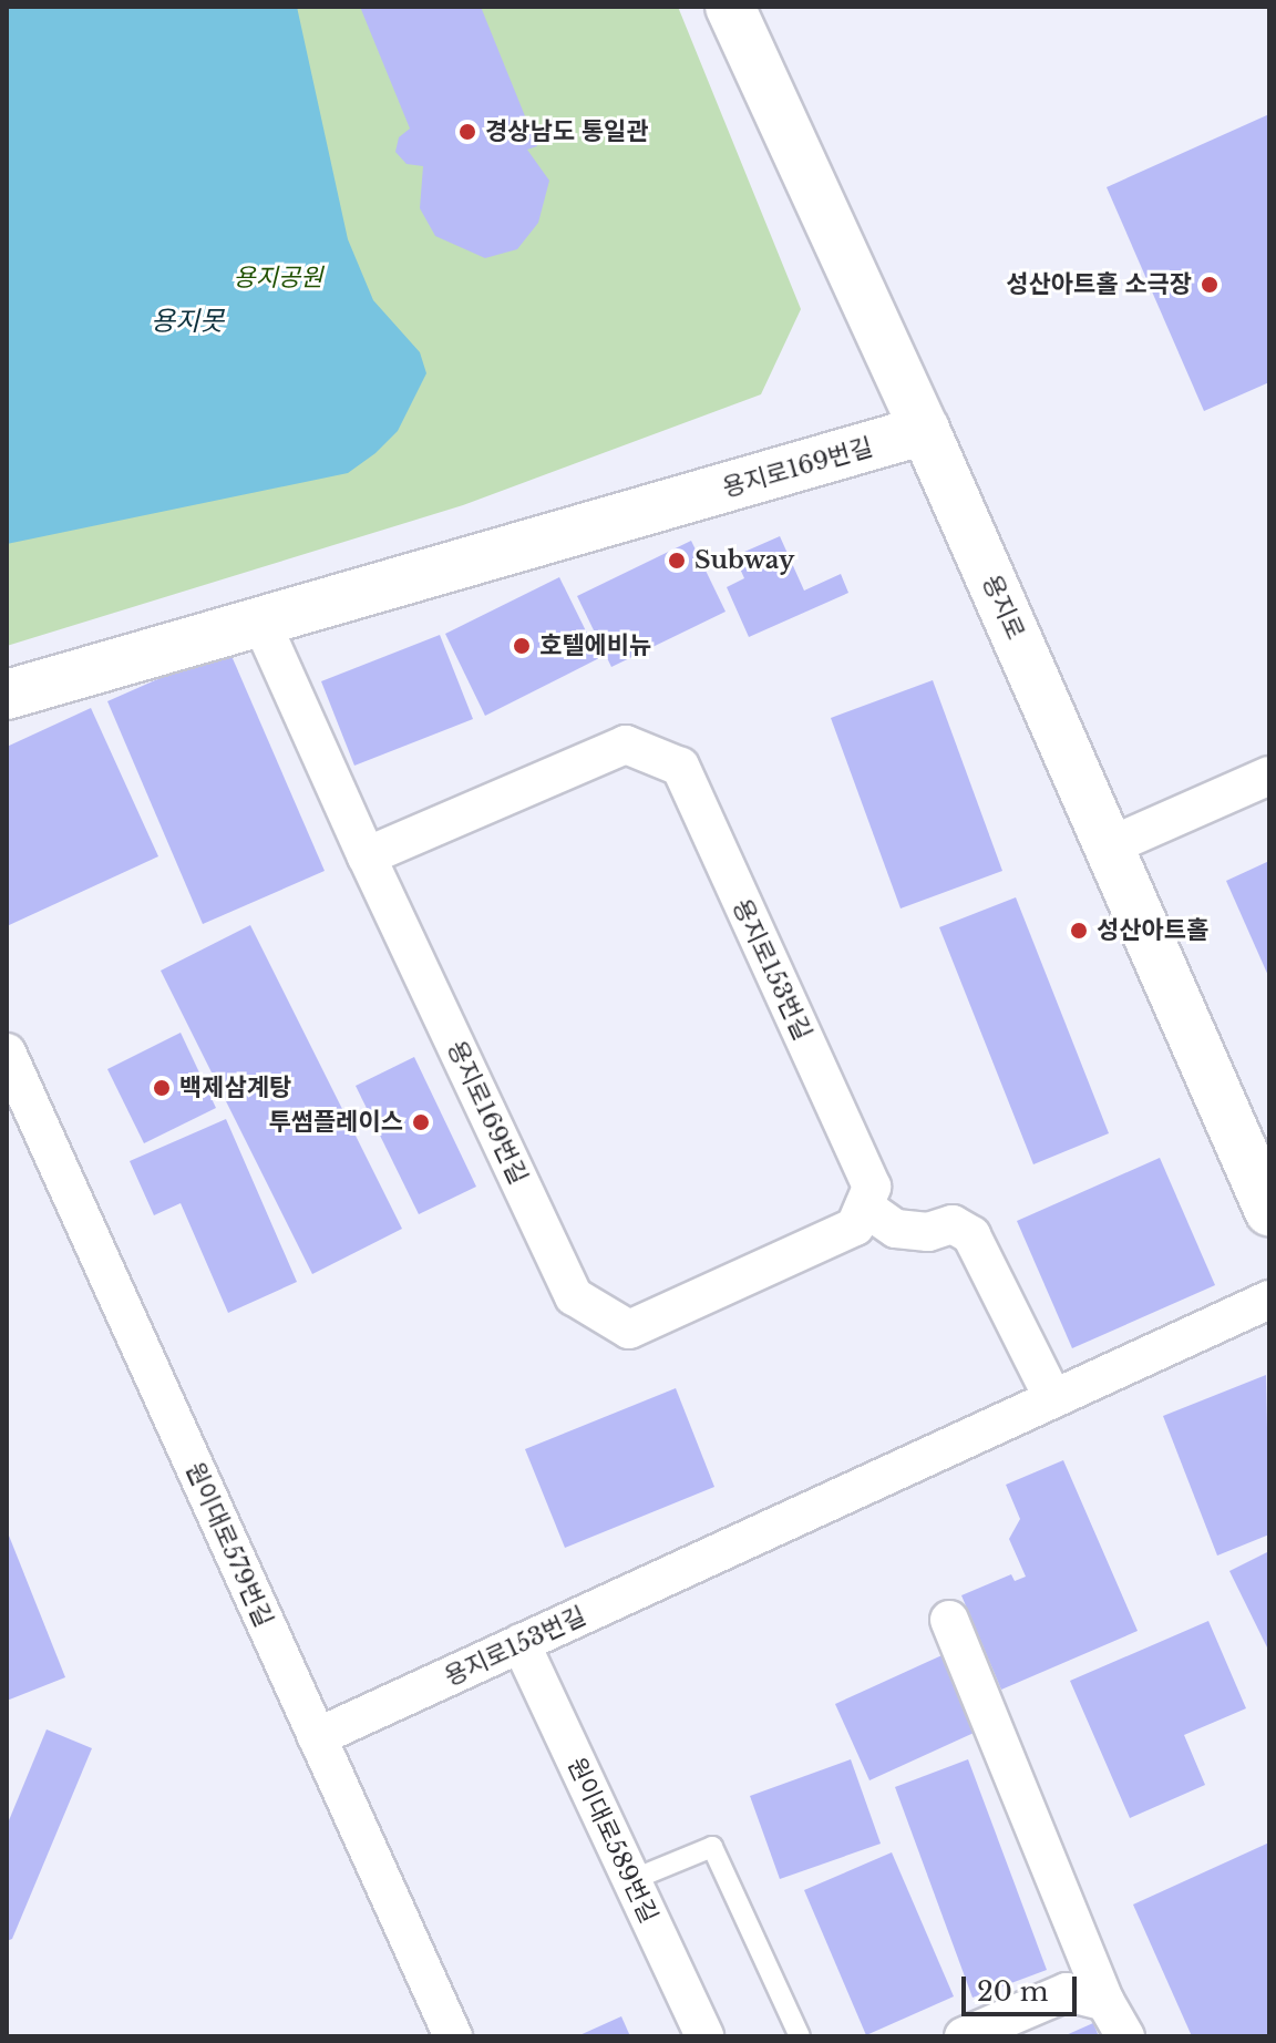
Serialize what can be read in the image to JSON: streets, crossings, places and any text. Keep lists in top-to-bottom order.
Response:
{
  "streets": {
    "main road": ["용지로169번길", "용지로"],
    "street": ["용지로153번길", "원이대로579번길", "원이대로589번길"]
  },
  "crossings": [
    ["용지로169번길", "용지로"],
    ["용지로169번길", "용지로153번길"],
    ["용지로153번길", "원이대로579번길"],
    ["용지로153번길", "원이대로589번길"]
  ],
  "water": ["용지못"],
  "parks": ["용지공원"],
  "places": [
    "경상남도 통일관",
    "성산아트홀 소극장",
    "Subway",
    "호텔에비뉴",
    "성산아트홀",
    "백제삼계탕",
    "투썸플레이스"
  ],
  "scale_bar": "20 m"
}
